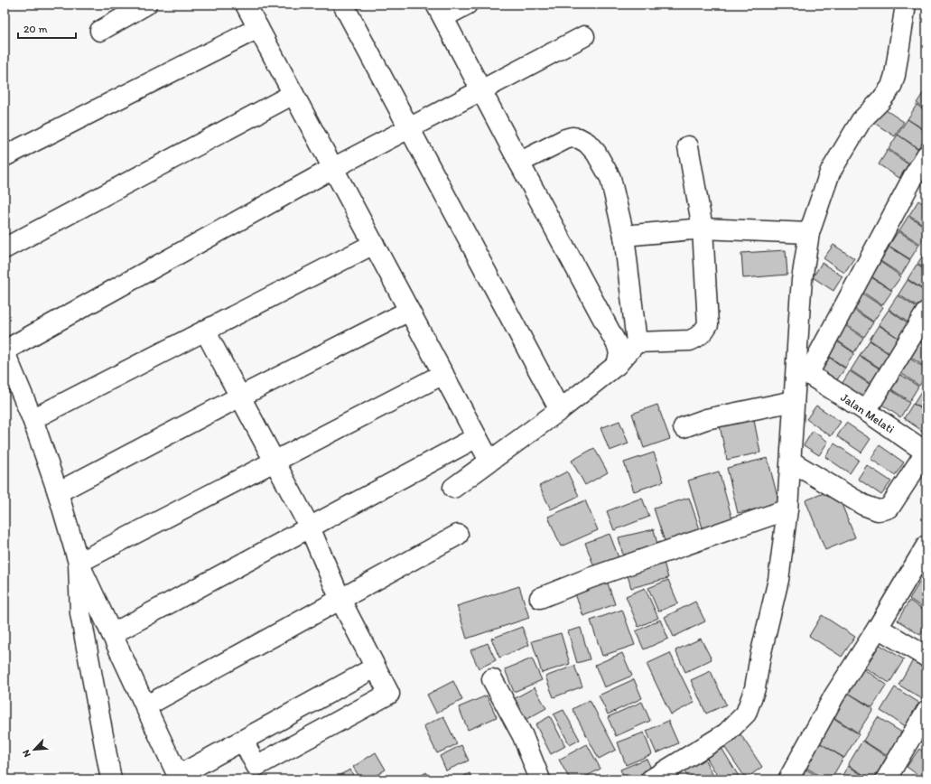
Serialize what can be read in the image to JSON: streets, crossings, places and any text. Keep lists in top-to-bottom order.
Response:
{
  "streets": {
    "street": ["Jalan Melati"]
  },
  "scale_bar": "20 m",
  "north": "bottom left"
}
